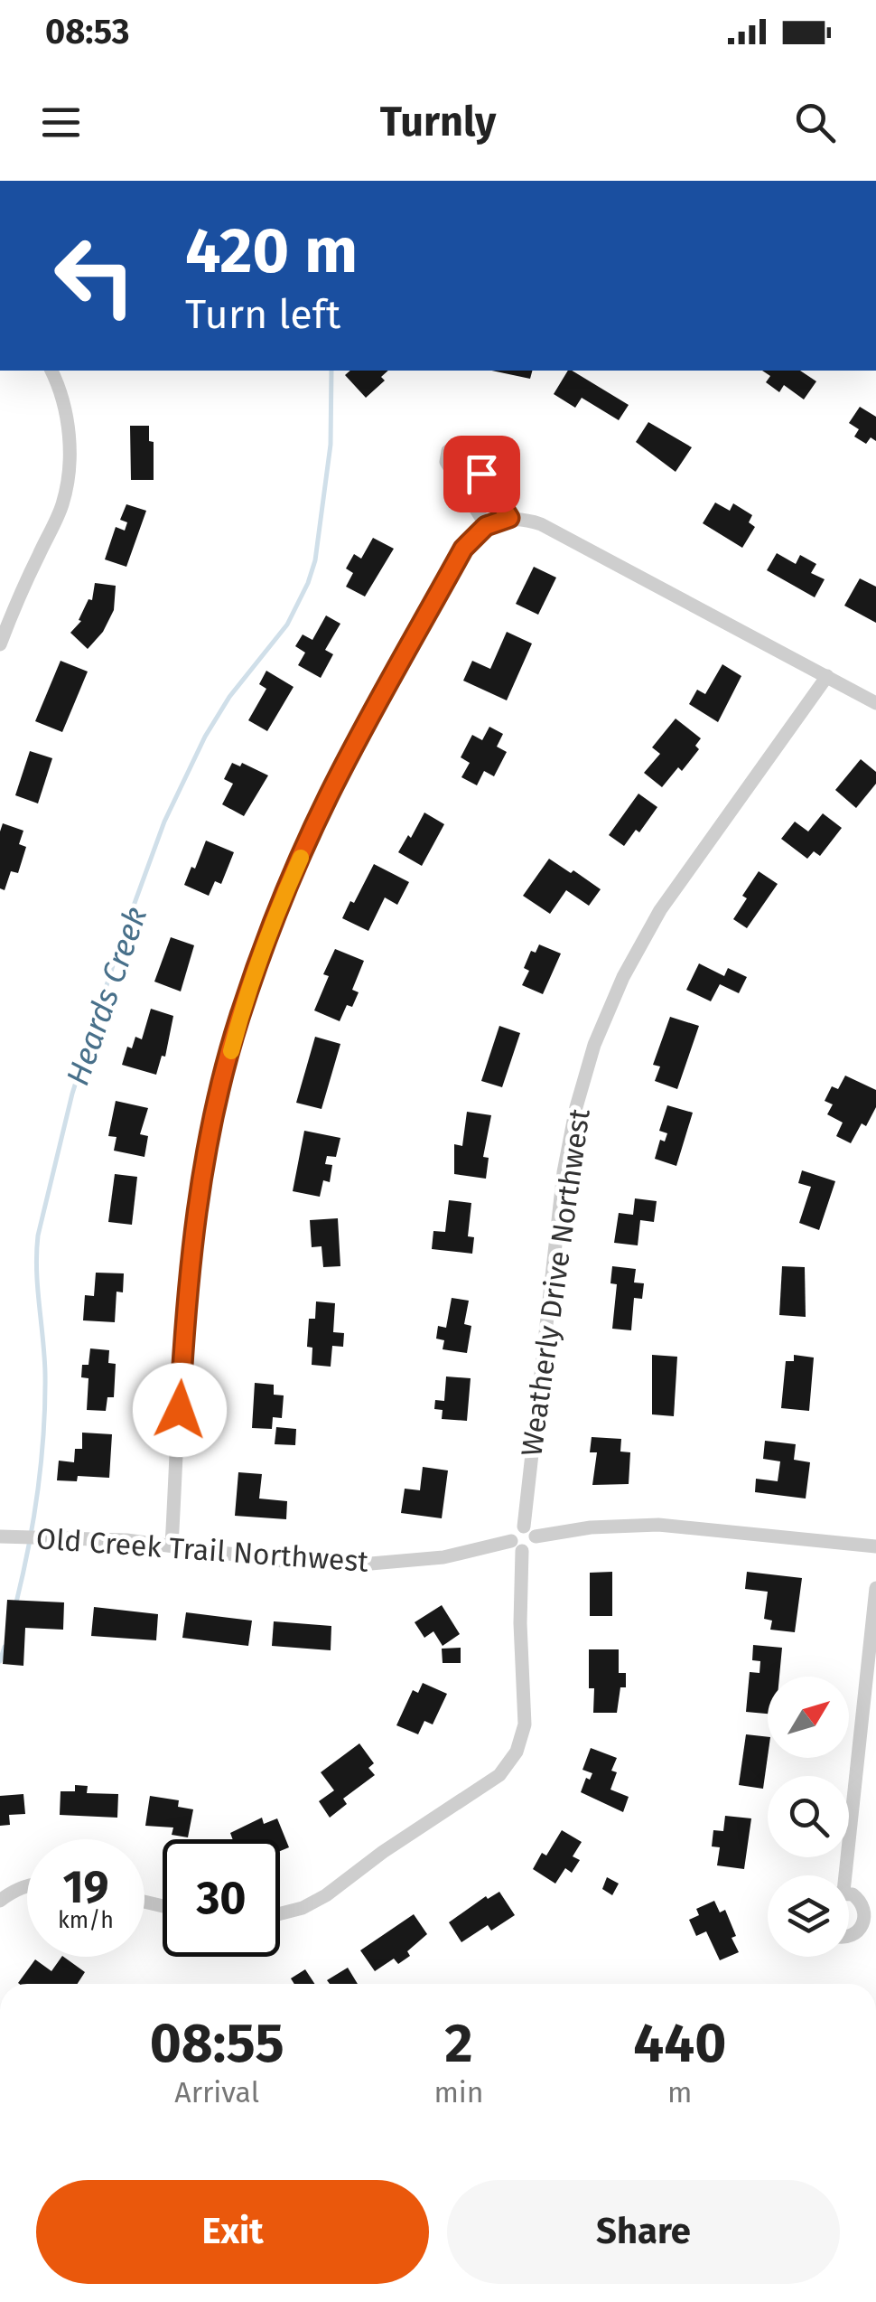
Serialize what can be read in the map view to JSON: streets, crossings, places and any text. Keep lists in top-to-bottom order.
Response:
{
  "streets": {
    "street": ["Weatherly Drive Northwest", "Old Creek Trail Northwest"]
  },
  "water": ["Heards Creek"],
  "north": "top right",
  "page": {
    "status": "08:53",
    "header": "Turnly",
    "turn": ["420 m", "Turn left"],
    "speed": "19 km/h",
    "limit": "30",
    "eta": [
      "08:55",
      "Arrival",
      "2",
      "min",
      "440",
      "m"
    ],
    "buttons": ["Exit", "Share"]
  }
}
